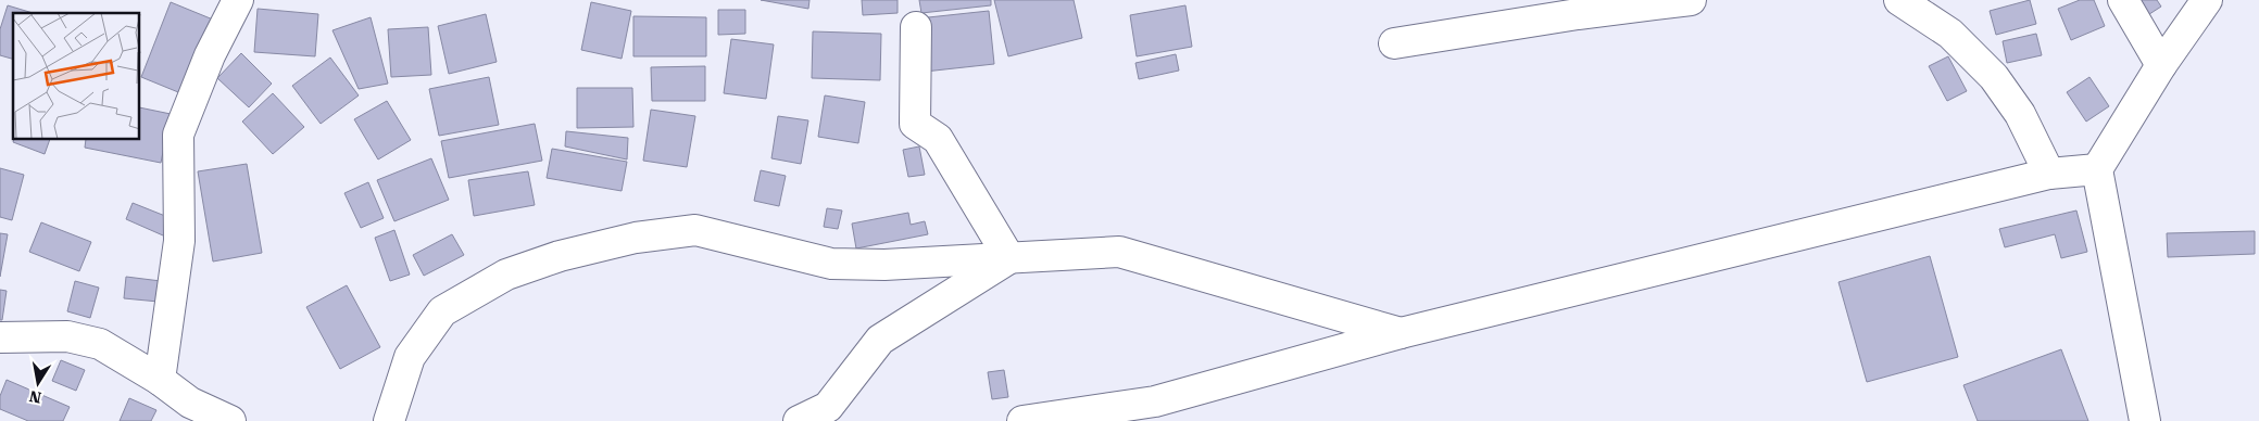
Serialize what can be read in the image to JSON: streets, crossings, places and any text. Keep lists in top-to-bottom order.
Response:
{
  "north": "bottom"
}
